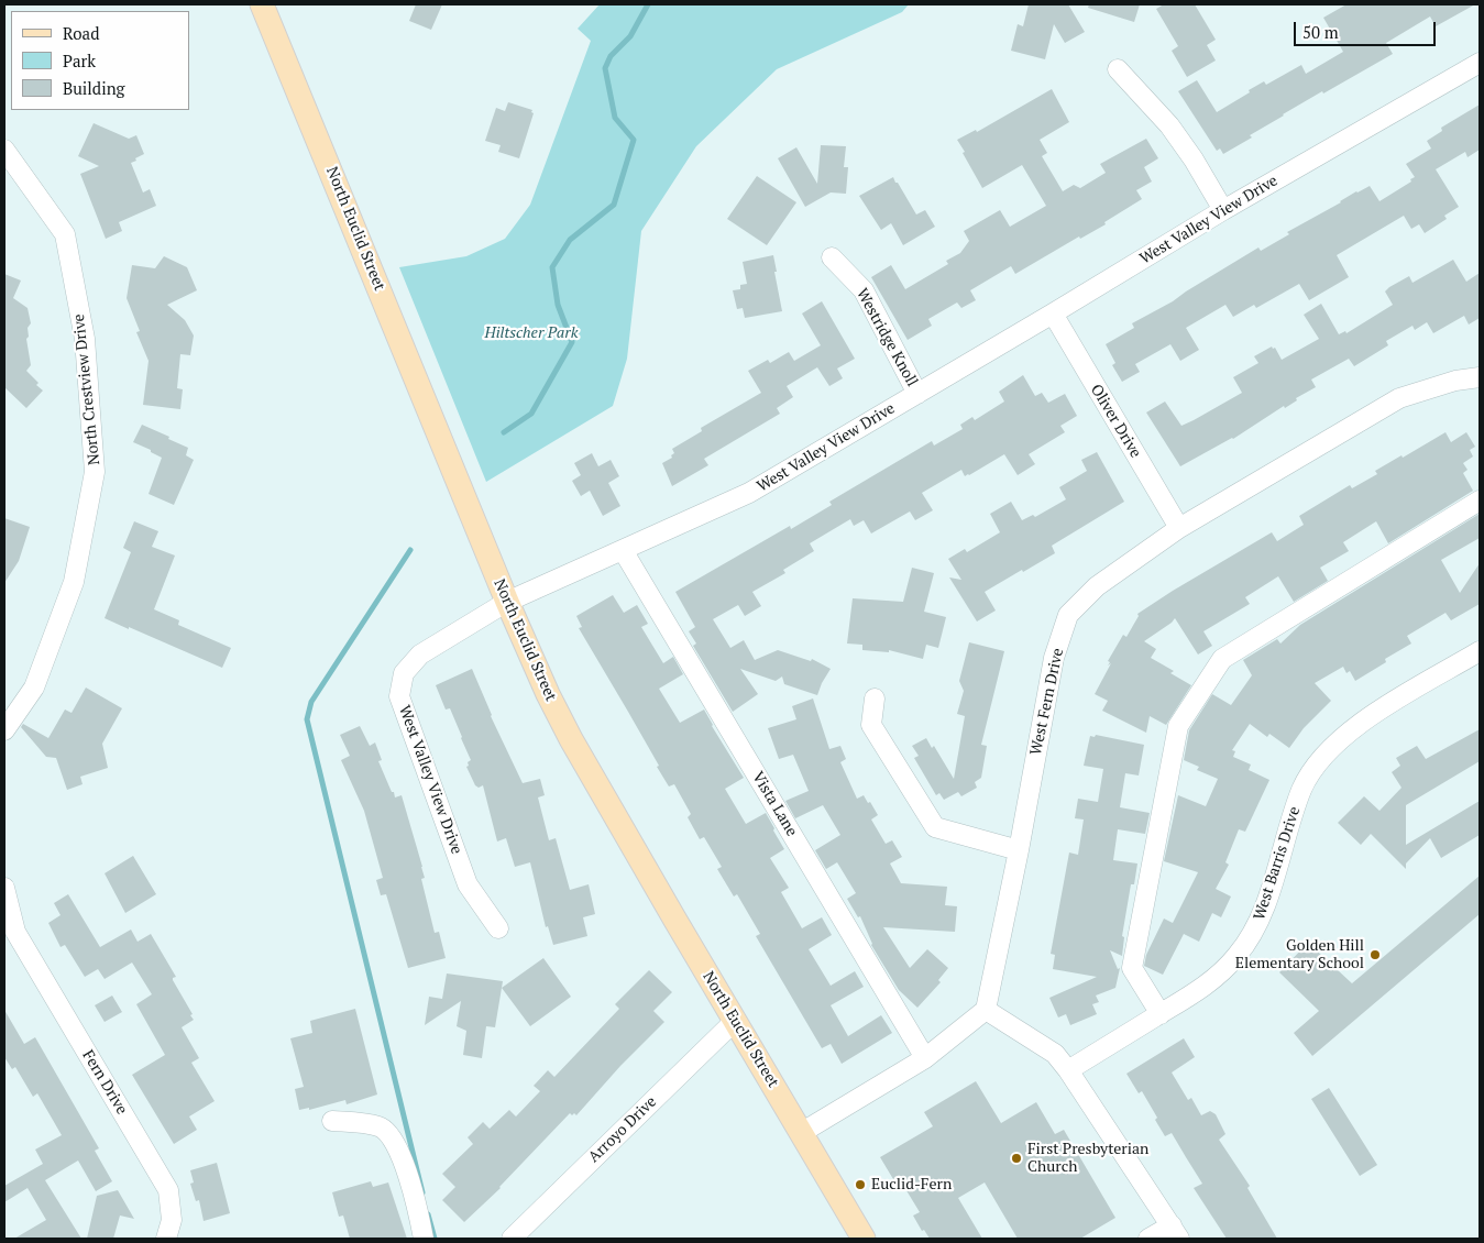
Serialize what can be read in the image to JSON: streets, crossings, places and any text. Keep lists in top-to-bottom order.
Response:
{
  "streets": {
    "main road": ["North Euclid Street"],
    "street": [
      "West Valley View Drive",
      "Westridge Knoll",
      "North Crestview Drive",
      "Oliver Drive",
      "West Fern Drive",
      "Vista Lane",
      "West Barris Drive",
      "Fern Drive",
      "Arroyo Drive"
    ]
  },
  "crossings": [
    ["West Valley View Drive", "North Euclid Street"],
    ["West Valley View Drive", "Westridge Knoll"],
    ["West Valley View Drive", "Oliver Drive"],
    ["West Valley View Drive", "Vista Lane"],
    ["North Euclid Street", "Arroyo Drive"],
    ["Oliver Drive", "West Fern Drive"]
  ],
  "parks": ["Hiltscher Park"],
  "places": ["Golden Hill Elementary School", "First Presbyterian Church", "Euclid-Fern"],
  "legend": ["Road", "Park", "Building"],
  "scale_bar": "50 m"
}
